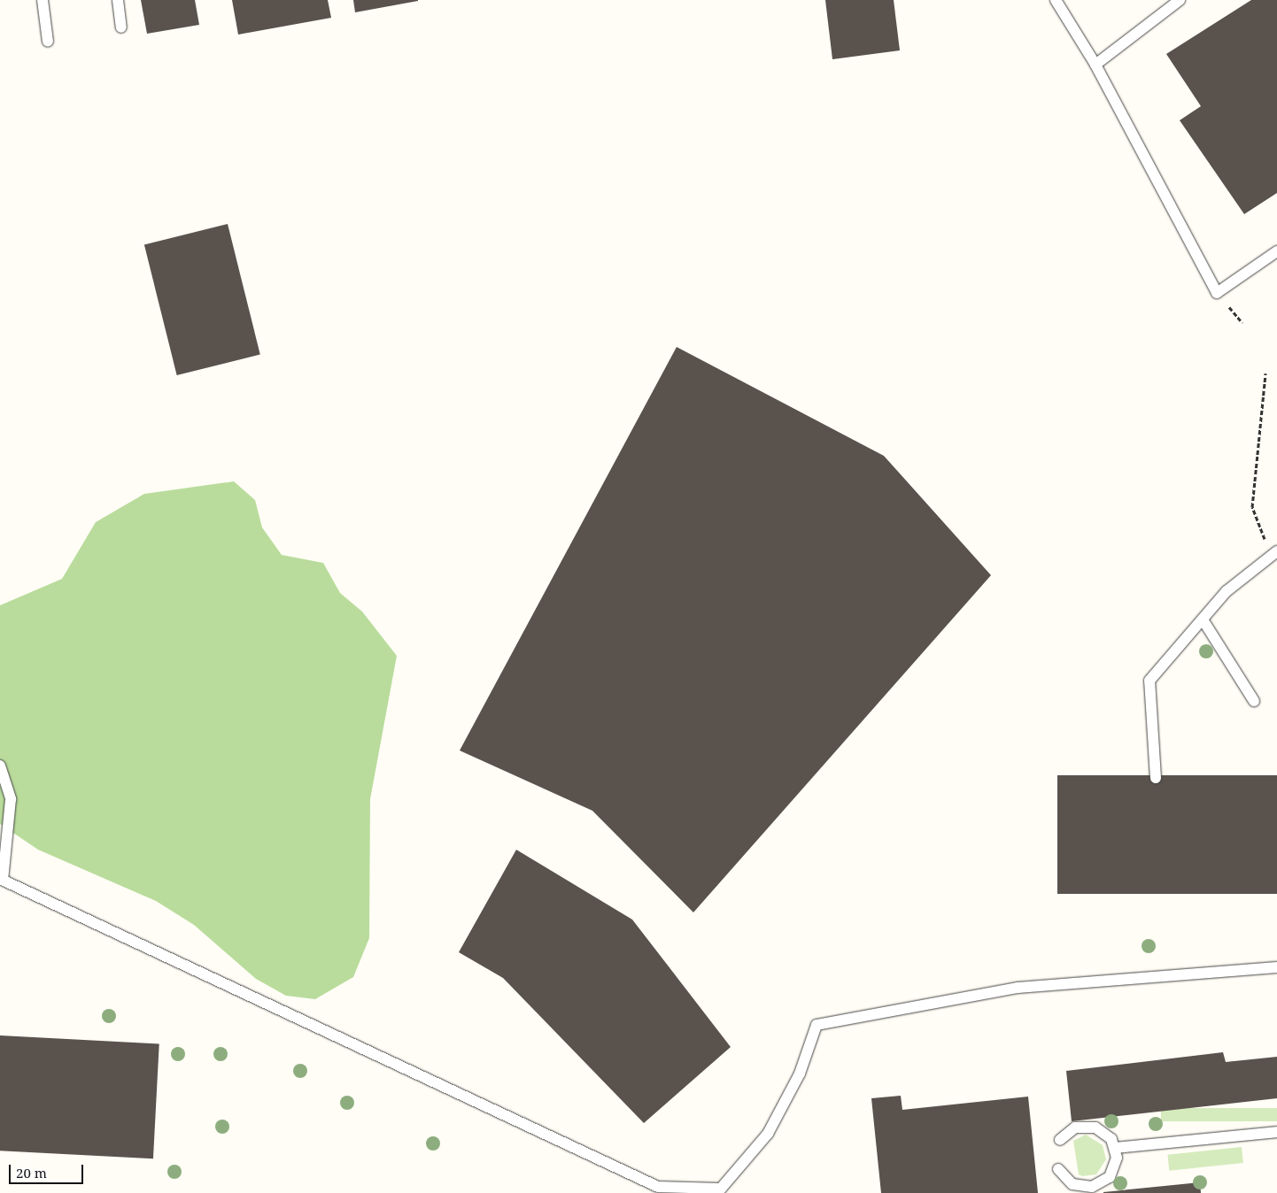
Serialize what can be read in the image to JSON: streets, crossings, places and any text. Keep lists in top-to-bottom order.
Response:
{
  "scale_bar": "20 m"
}
